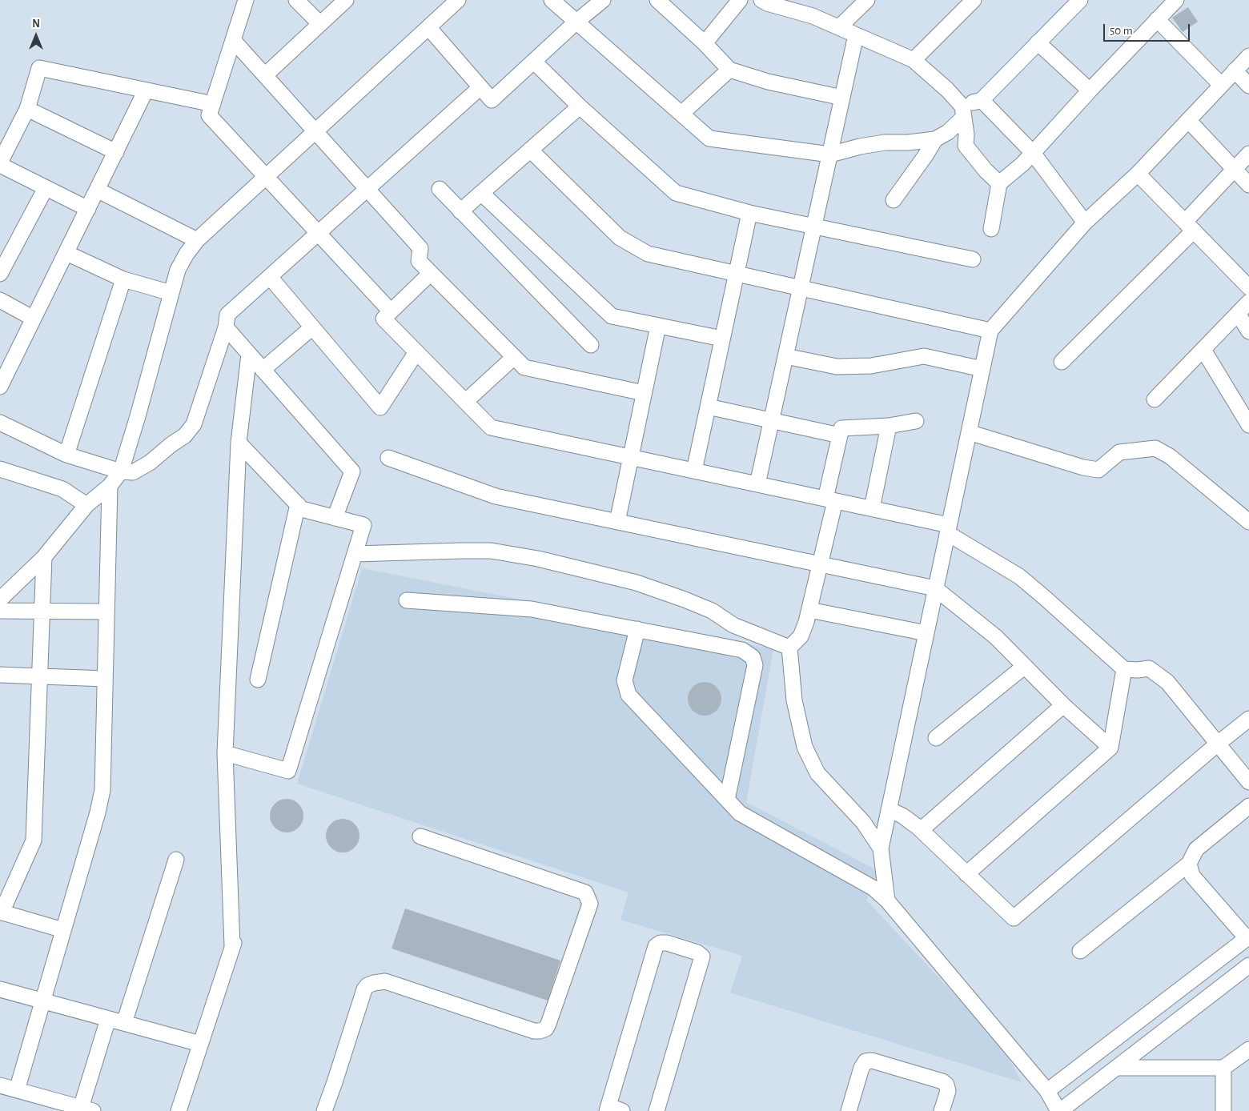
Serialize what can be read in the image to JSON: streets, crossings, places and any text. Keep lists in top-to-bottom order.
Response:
{
  "scale_bar": "50 m",
  "north": "top"
}
